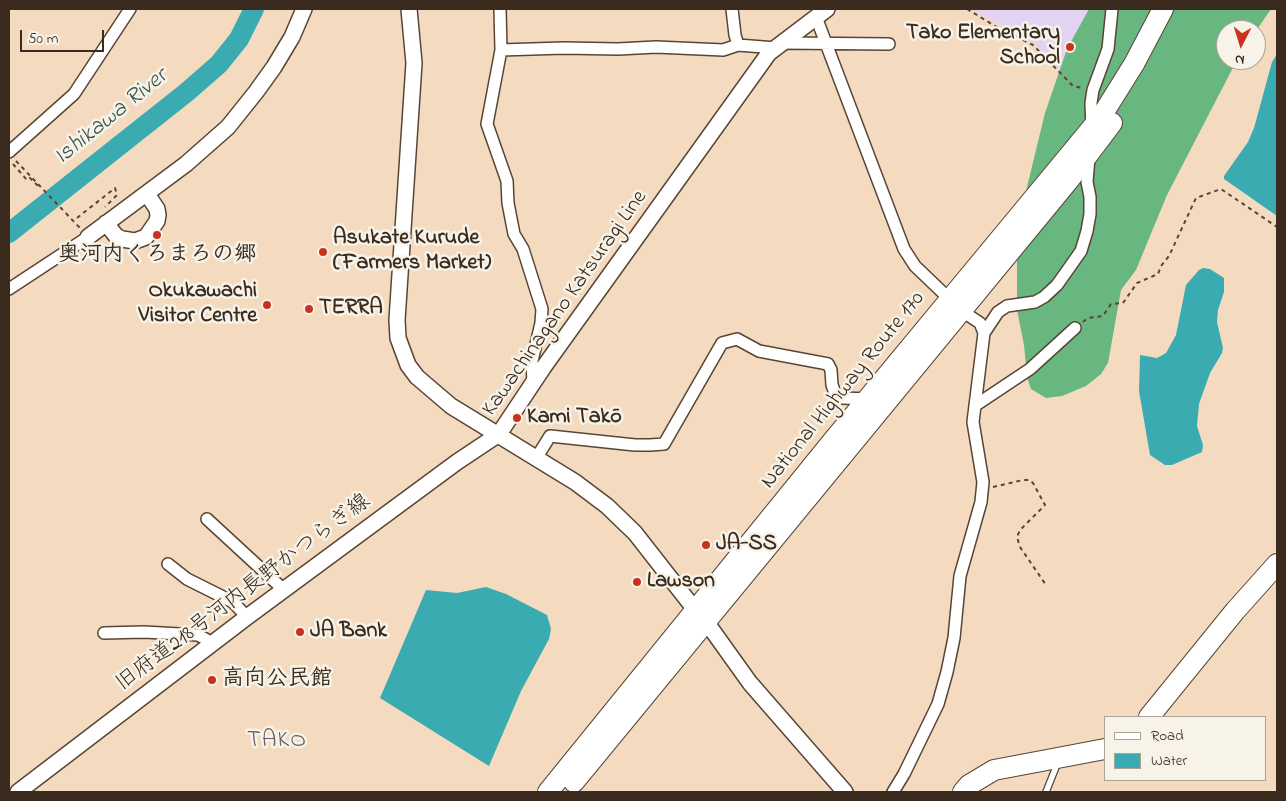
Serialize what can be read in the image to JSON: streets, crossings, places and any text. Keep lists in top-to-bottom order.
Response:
{
  "streets": {
    "highway": ["National Highway Route 170"],
    "street": ["Kawachinagano Katsuragi Line", "旧府道218号河内長野かつらぎ線"]
  },
  "crossings": [
    ["Kawachinagano Katsuragi Line", "National Highway Route 170"],
    ["Kawachinagano Katsuragi Line", "旧府道218号河内長野かつらぎ線"]
  ],
  "districts": ["TAKO"],
  "water": ["Ishikawa River"],
  "places": [
    "Tako Elementary School",
    "奥河内くろまろの郷",
    "Asukate Kurude (Farmers Market)",
    "Okukawachi Visitor Centre",
    "TERRA",
    "Kami Takō",
    "JA-SS",
    "Lawson",
    "JA Bank",
    "高向公民館"
  ],
  "legend": ["Road", "Water"],
  "scale_bar": "50 m",
  "north": "bottom"
}
